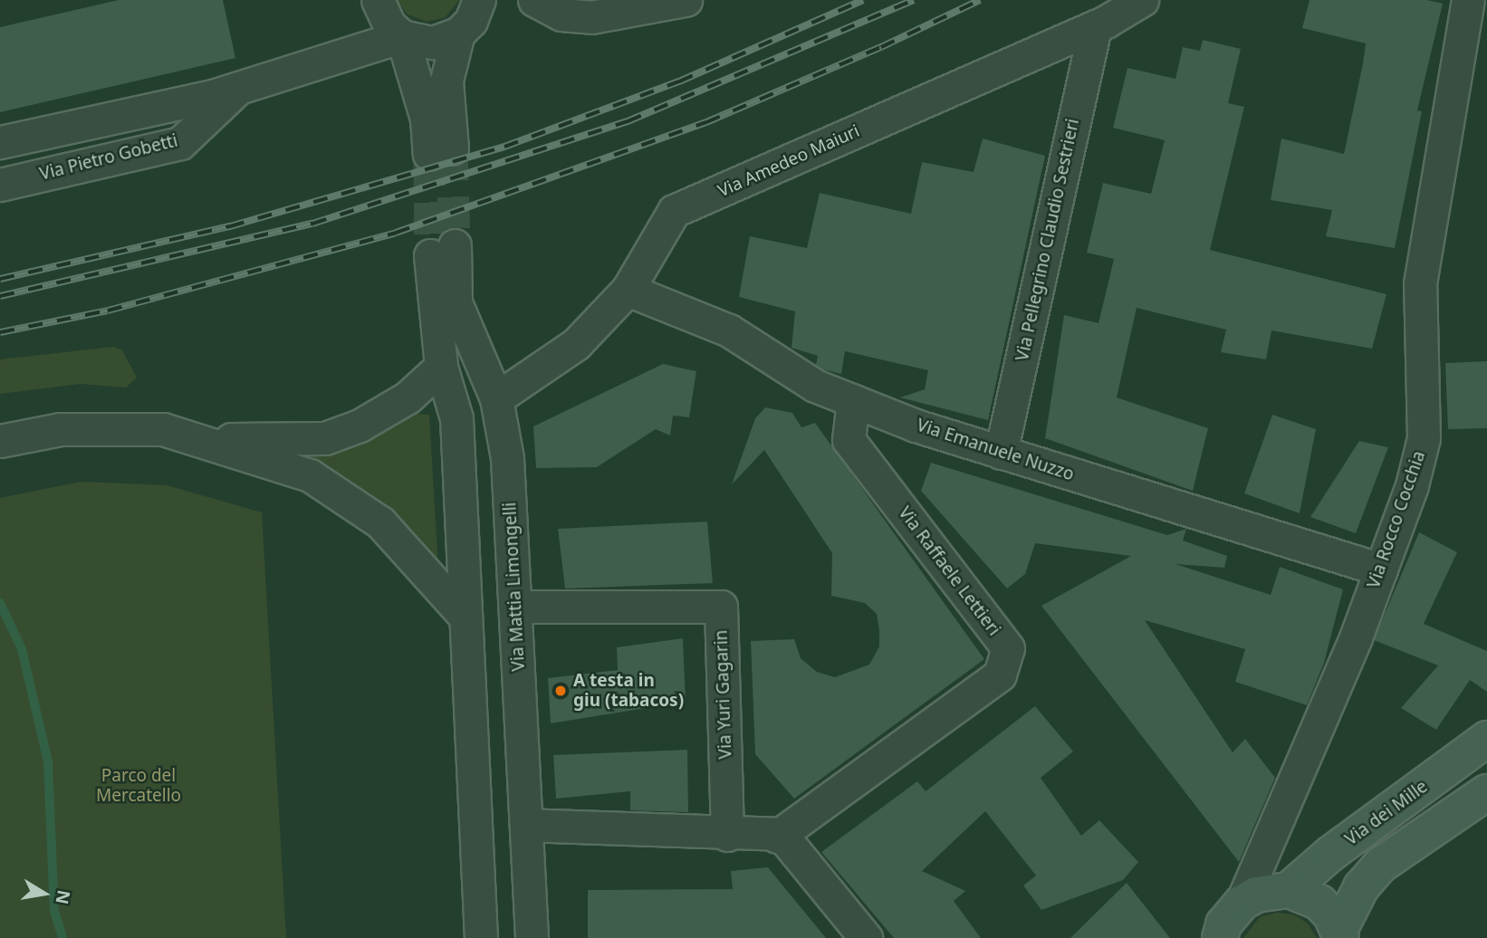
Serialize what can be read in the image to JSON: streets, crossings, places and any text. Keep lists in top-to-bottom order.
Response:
{
  "streets": {
    "street": [
      "Via Pietro Gobetti",
      "Via Amedeo Maiuri",
      "Via Pellegrino Claudio Sestrieri",
      "Via Emanuele Nuzzo",
      "Via Rocco Cocchia",
      "Via Raffaele Lettieri",
      "Via Mattia Limongelli",
      "Via Yuri Gagarin",
      "Via dei Mille"
    ]
  },
  "crossings": [
    ["Via Amedeo Maiuri", "Via Pellegrino Claudio Sestrieri"],
    ["Via Amedeo Maiuri", "Via Emanuele Nuzzo"],
    ["Via Amedeo Maiuri", "Via Mattia Limongelli"],
    ["Via Pellegrino Claudio Sestrieri", "Via Emanuele Nuzzo"],
    ["Via Emanuele Nuzzo", "Via Rocco Cocchia"],
    ["Via Emanuele Nuzzo", "Via Raffaele Lettieri"],
    ["Via Mattia Limongelli", "Via Yuri Gagarin"]
  ],
  "parks": ["Parco del Mercatello"],
  "places": ["A testa in giu (tabacos)"],
  "north": "right"
}
